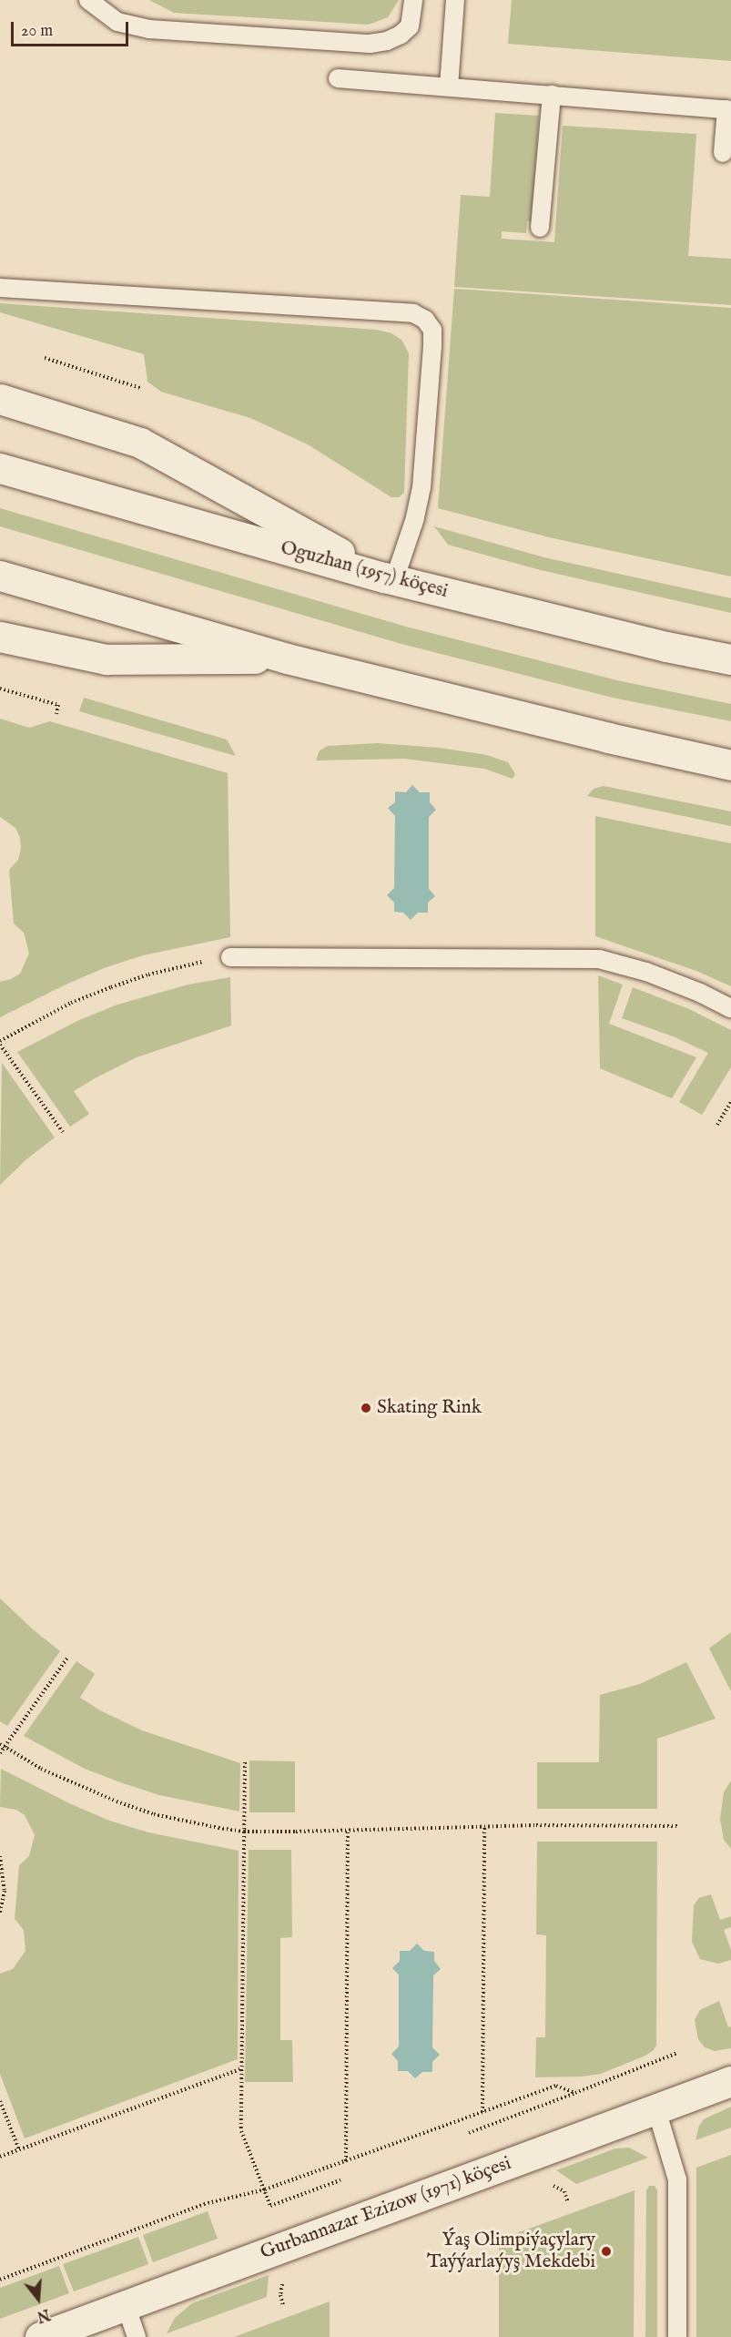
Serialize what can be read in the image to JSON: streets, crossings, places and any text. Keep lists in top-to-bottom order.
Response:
{
  "streets": {
    "main road": ["Oguzhan (1957) köçesi", "Gurbannazar Ezizow (1971) köçesi"]
  },
  "places": ["Skating Rink", "Ýaş Olimpiýaçylary Taýýarlaýyş Mekdebi"],
  "scale_bar": "20 m",
  "north": "bottom"
}
